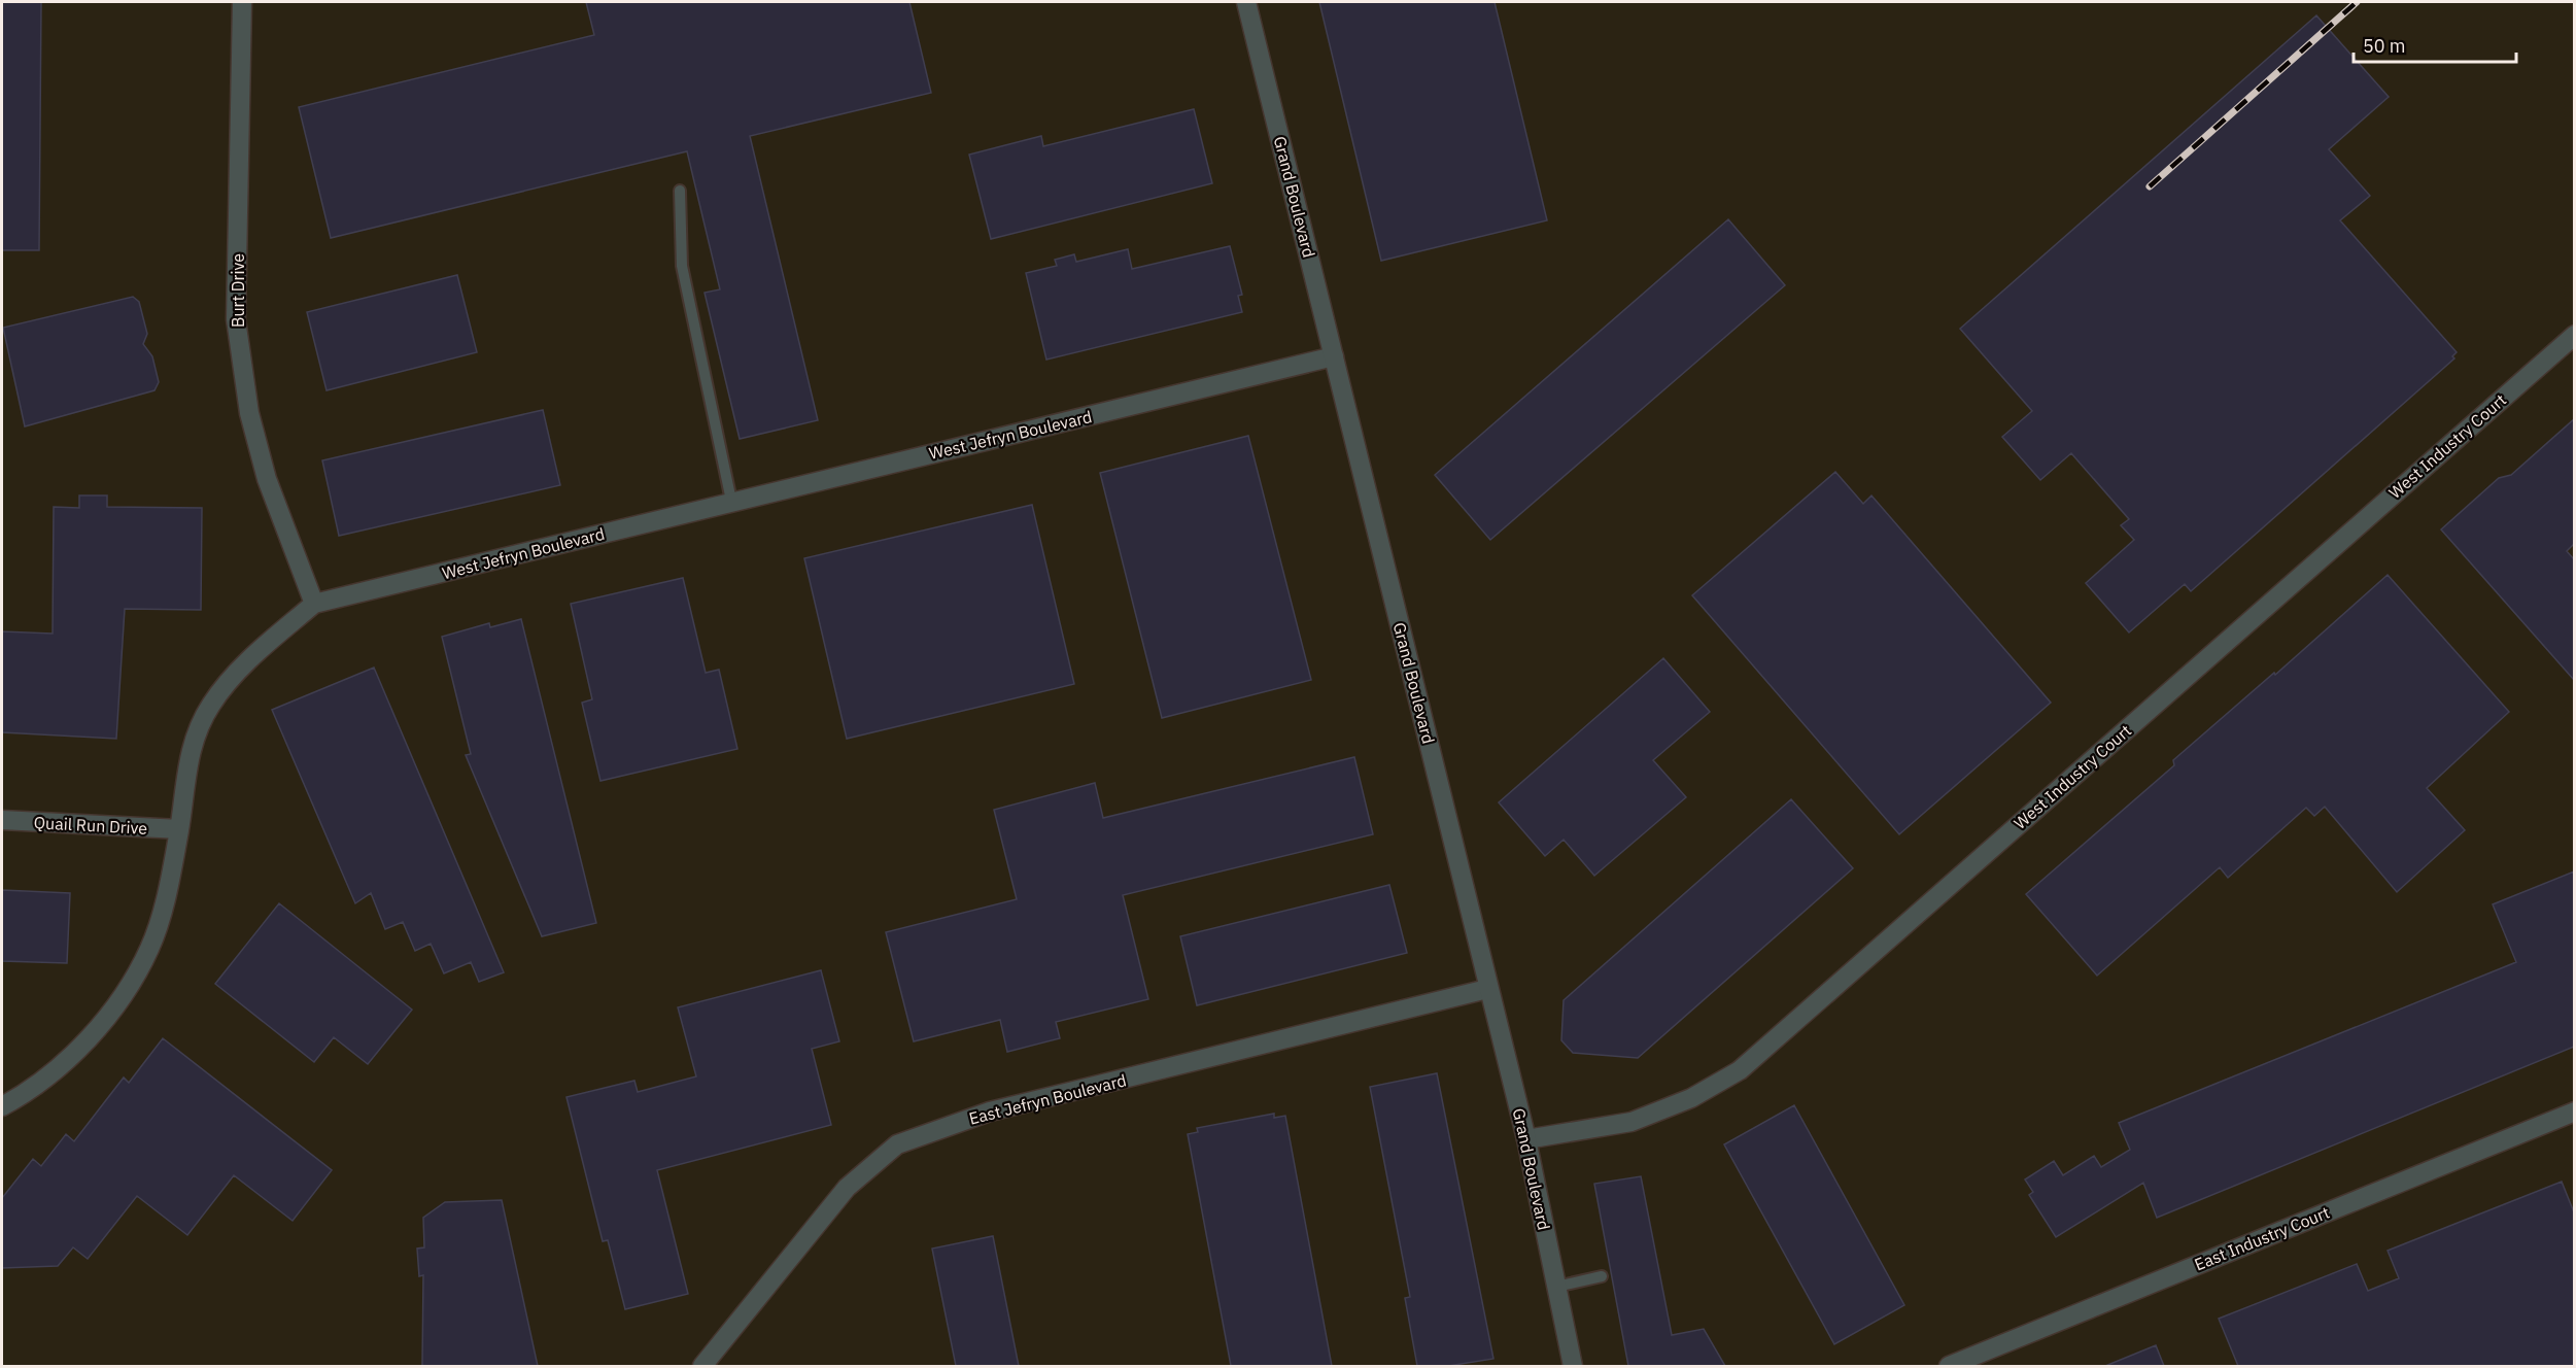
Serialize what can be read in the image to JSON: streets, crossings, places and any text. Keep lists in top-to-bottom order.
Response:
{
  "streets": {
    "street": [
      "Grand Boulevard",
      "Burt Drive",
      "West Jefryn Boulevard",
      "West Industry Court",
      "Quail Run Drive",
      "East Jefryn Boulevard",
      "East Industry Court"
    ]
  },
  "crossings": [
    ["Grand Boulevard", "West Jefryn Boulevard"],
    ["Grand Boulevard", "West Industry Court"],
    ["Grand Boulevard", "East Jefryn Boulevard"],
    ["Burt Drive", "West Jefryn Boulevard"],
    ["West Jefryn Boulevard", "Quail Run Drive"]
  ],
  "scale_bar": "50 m"
}
